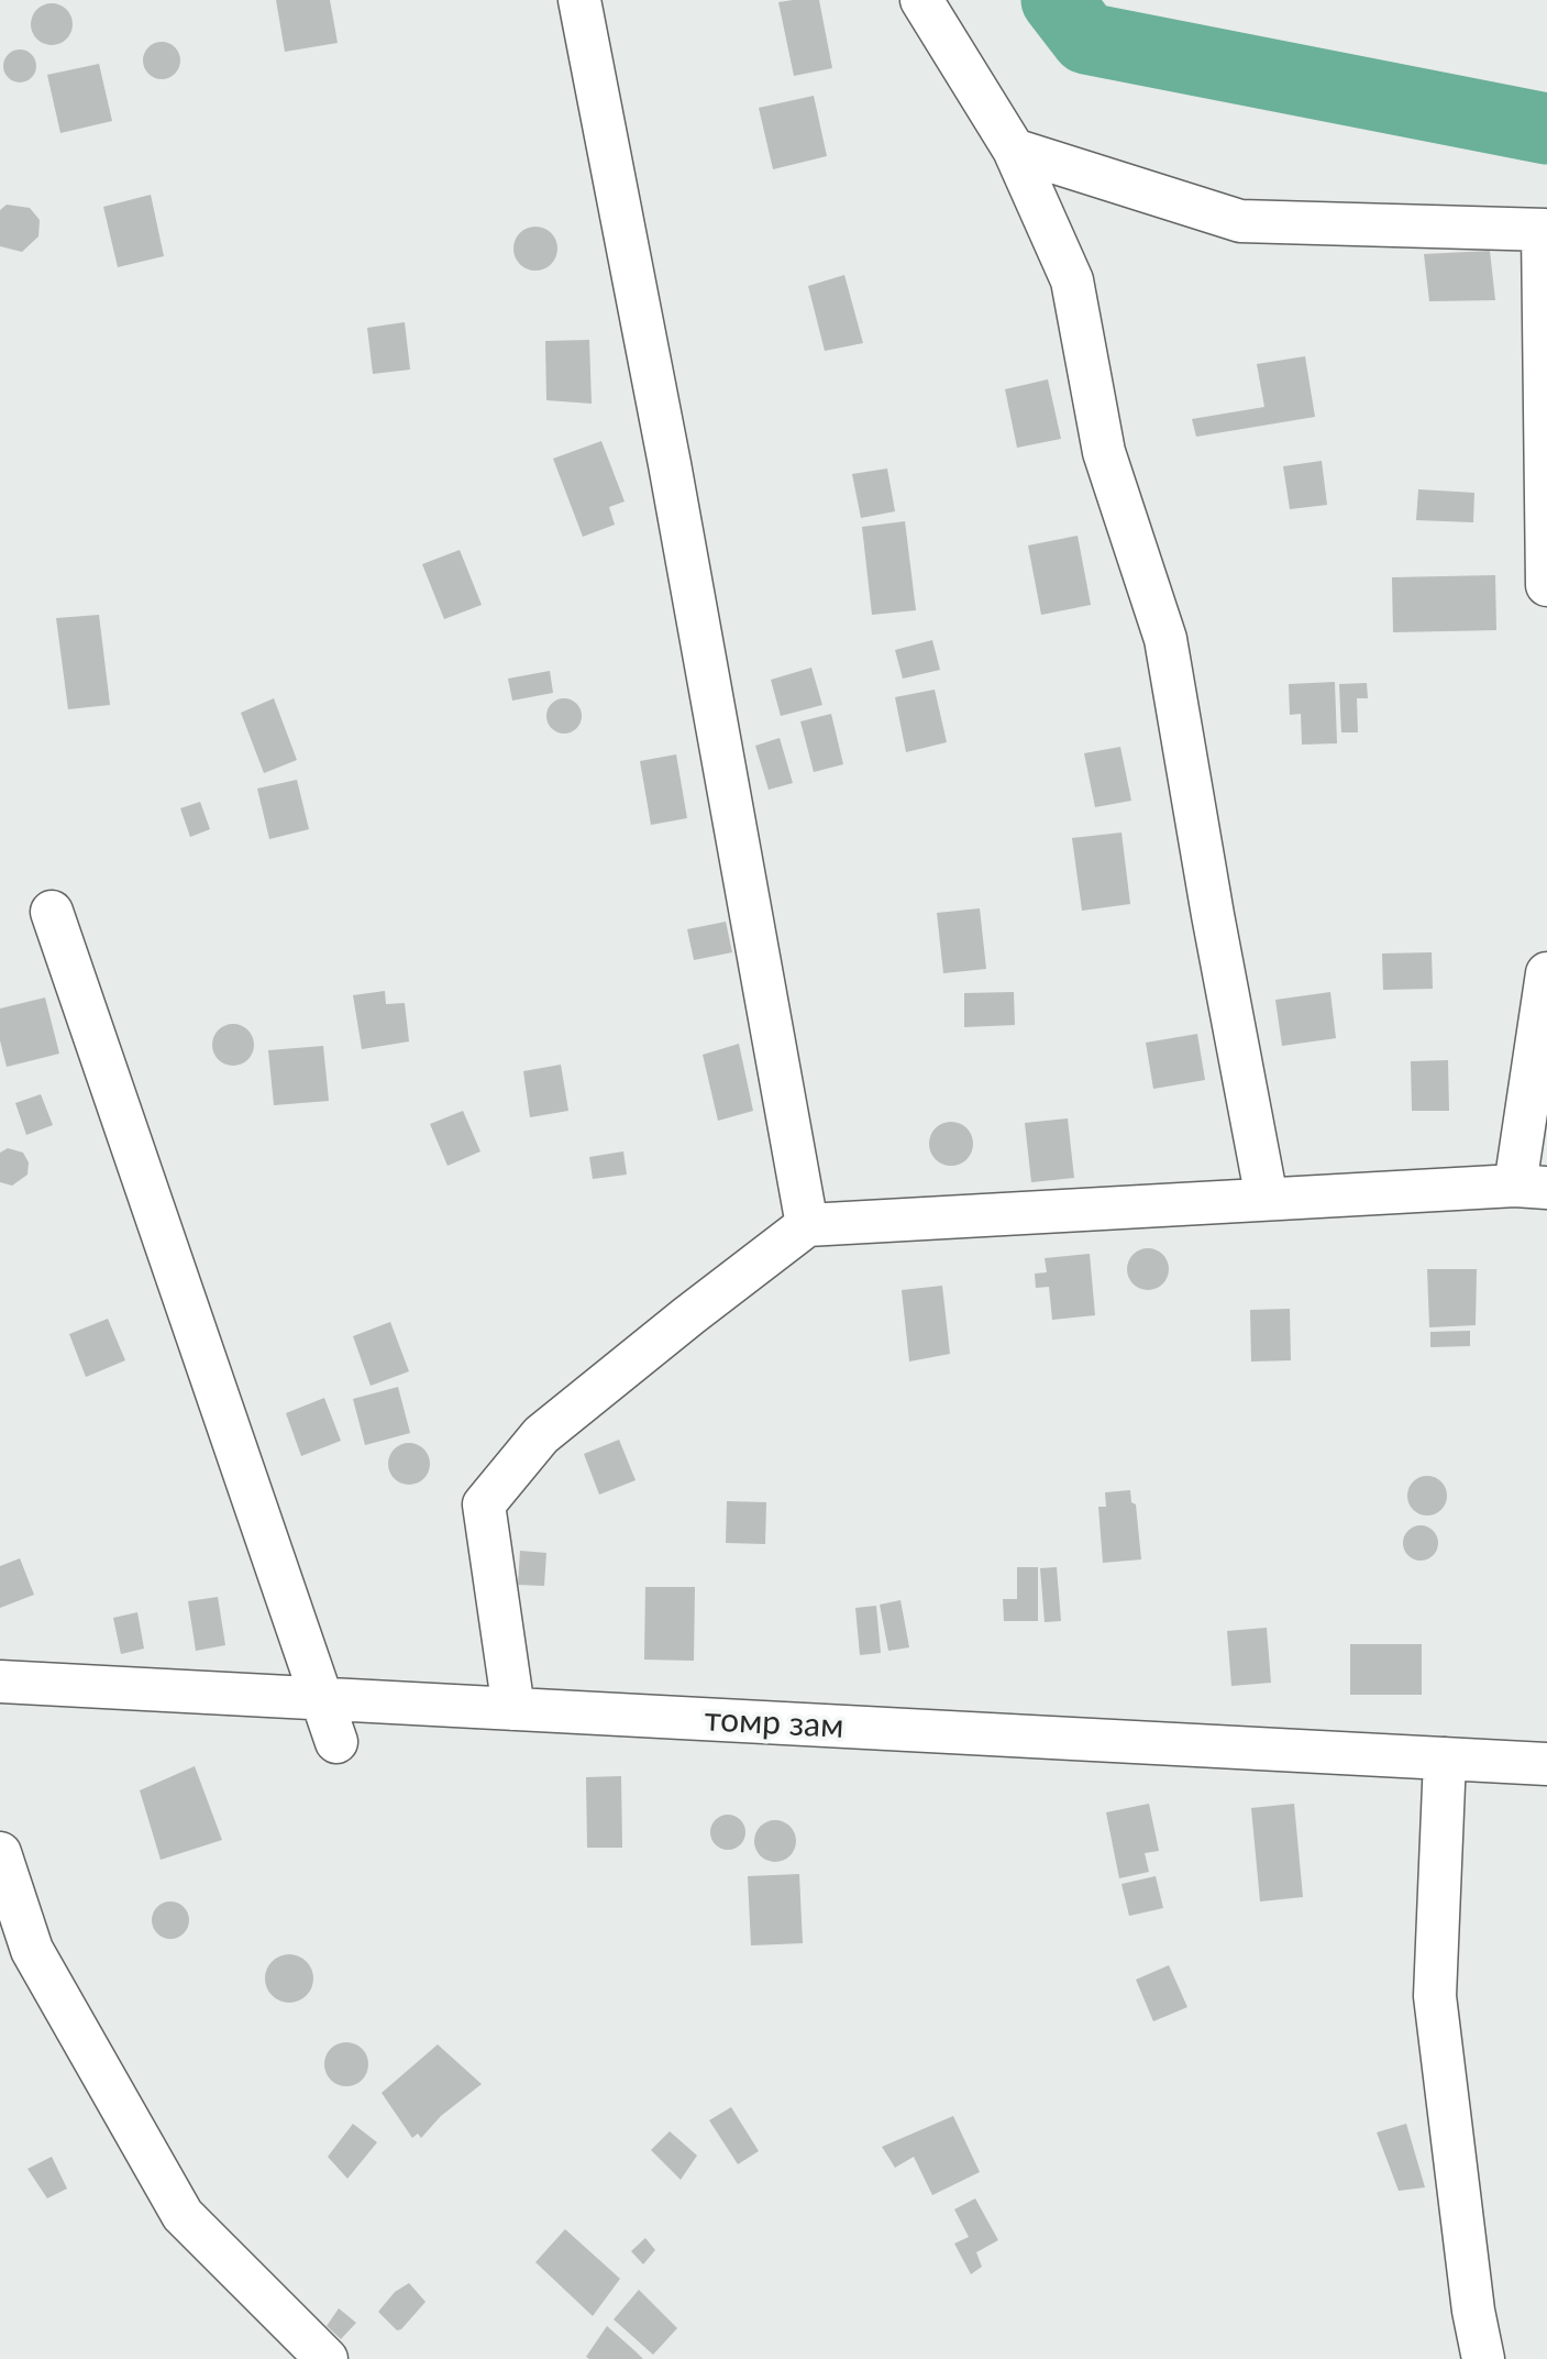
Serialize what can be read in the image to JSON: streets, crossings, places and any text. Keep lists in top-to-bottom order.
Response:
{
  "streets": {
    "street": ["томр зам"]
  }
}
